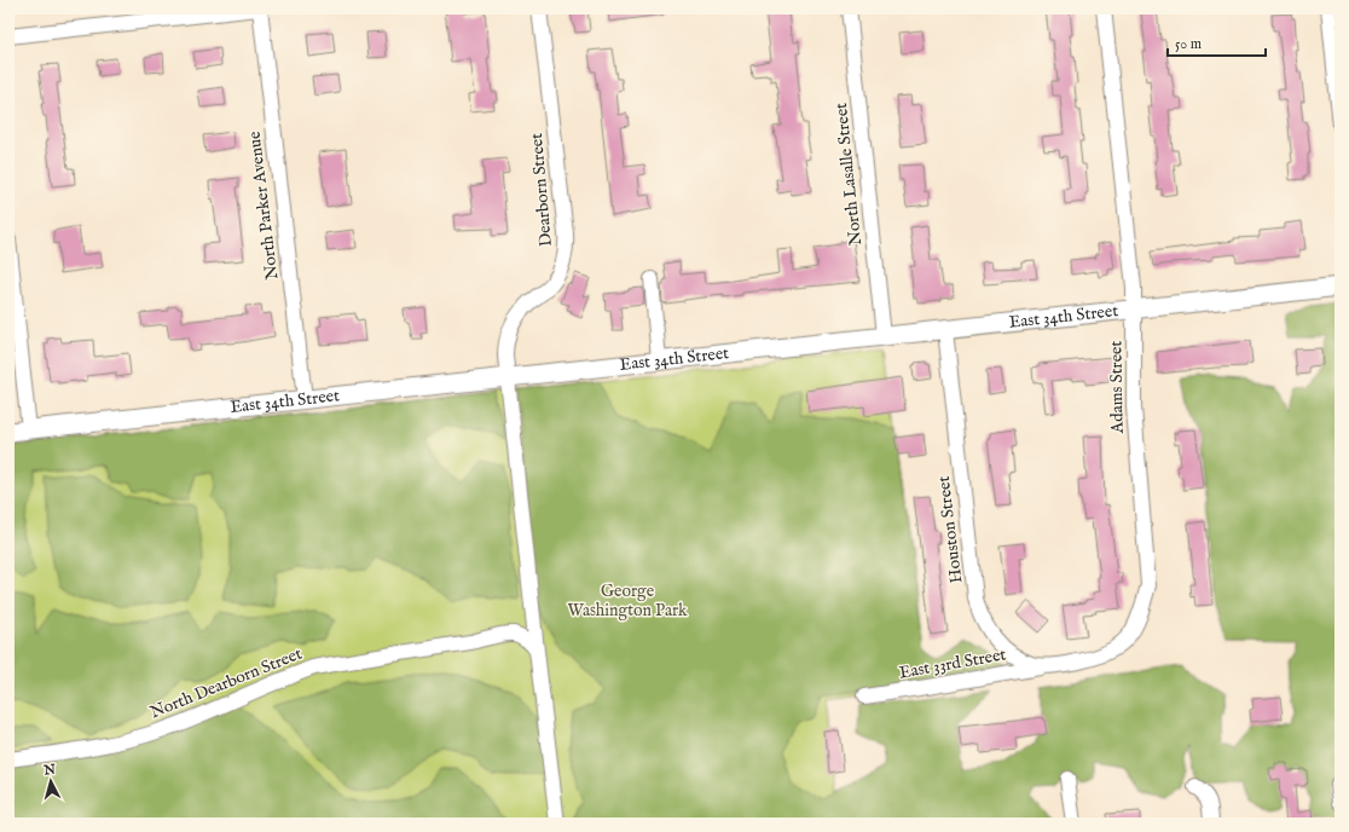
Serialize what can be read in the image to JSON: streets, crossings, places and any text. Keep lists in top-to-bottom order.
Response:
{
  "streets": {
    "main road": ["East 34th Street"],
    "street": [
      "North Lasalle Street",
      "Dearborn Street",
      "North Parker Avenue",
      "Adams Street",
      "Houston Street",
      "East 33rd Street",
      "North Dearborn Street"
    ]
  },
  "crossings": [
    ["North Lasalle Street", "East 34th Street"],
    ["Dearborn Street", "East 34th Street"],
    ["North Parker Avenue", "East 34th Street"],
    ["East 34th Street", "Adams Street"],
    ["East 34th Street", "Houston Street"],
    ["Adams Street", "Houston Street"],
    ["Houston Street", "East 33rd Street"]
  ],
  "parks": ["George Washington Park"],
  "scale_bar": "50 m",
  "north": "top"
}
